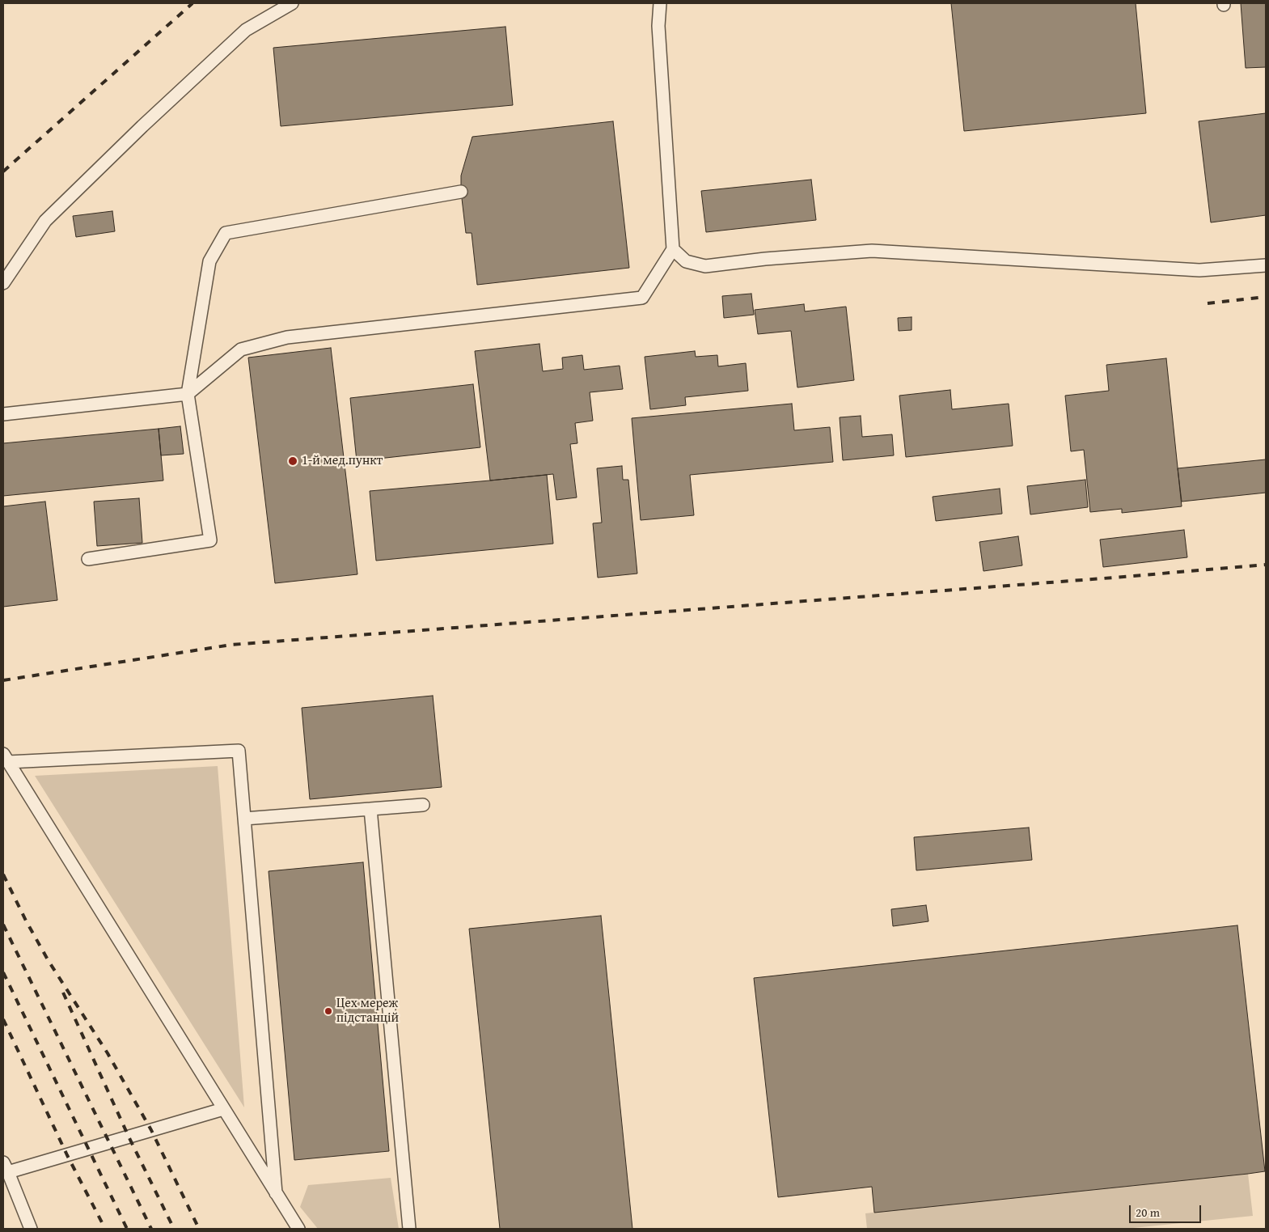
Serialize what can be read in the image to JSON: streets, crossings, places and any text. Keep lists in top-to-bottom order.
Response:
{
  "places": ["1-й мед.пункт", "Цех мереж підстанцій"],
  "scale_bar": "20 m"
}
